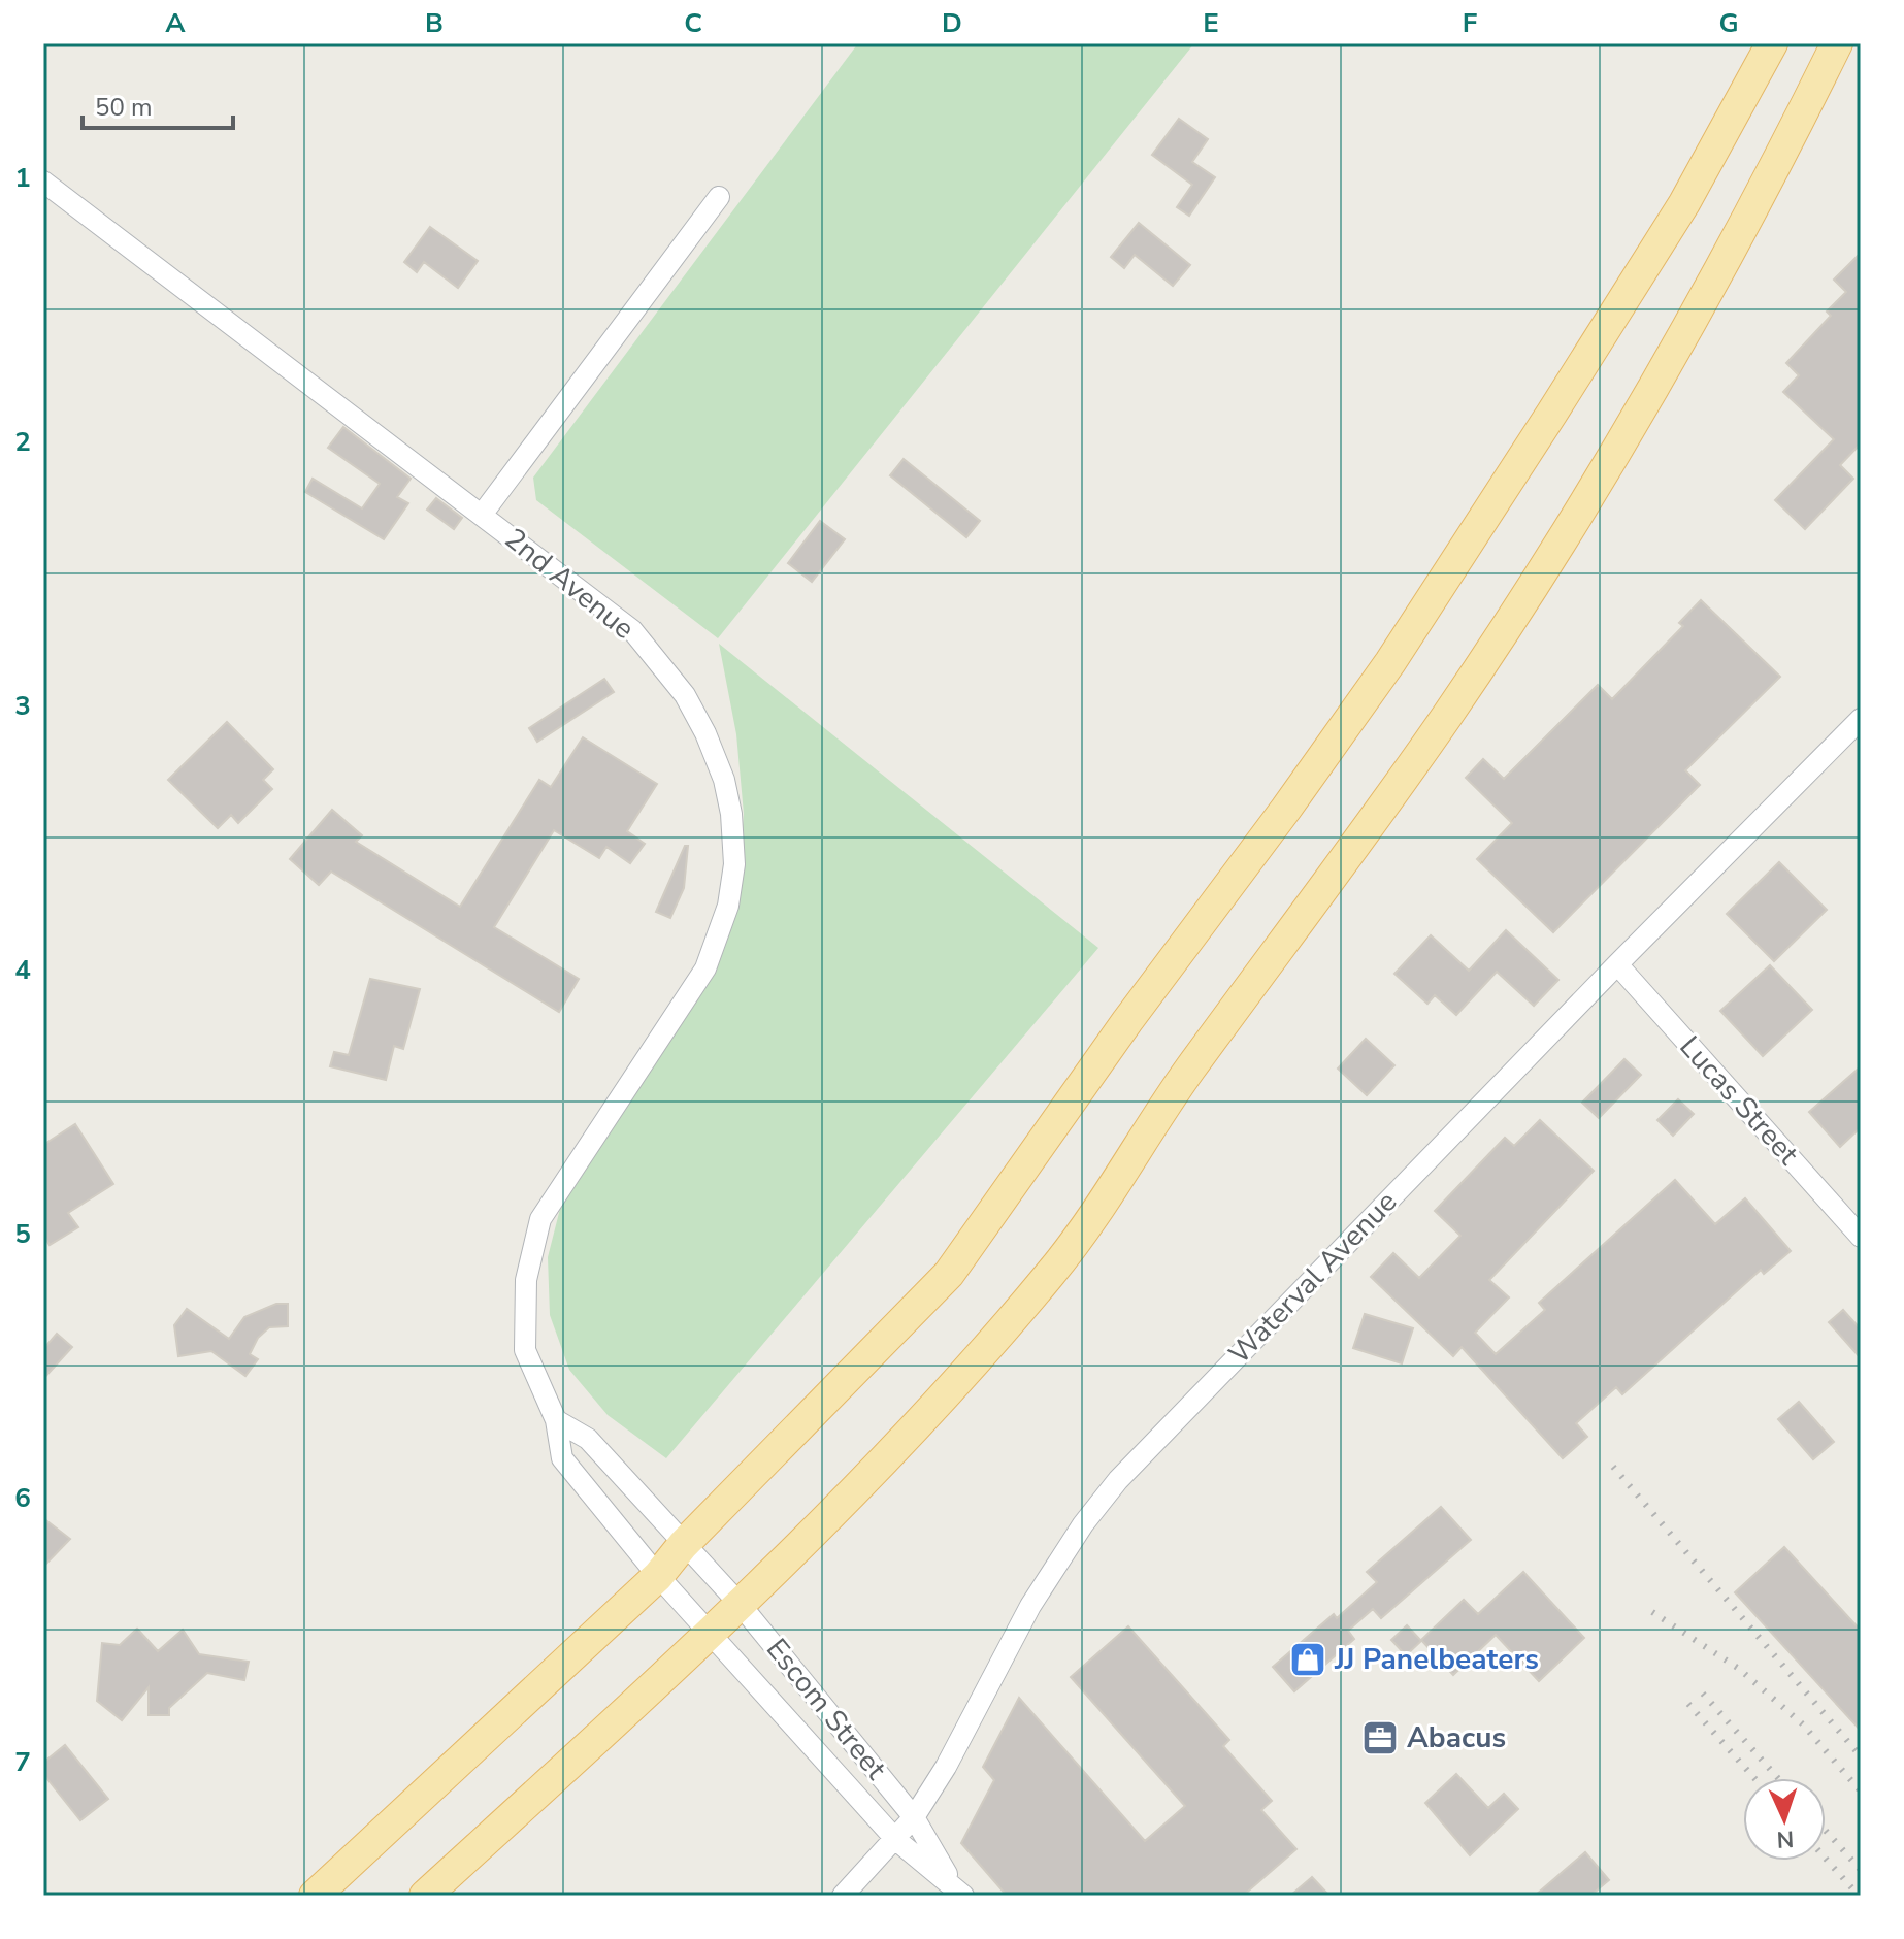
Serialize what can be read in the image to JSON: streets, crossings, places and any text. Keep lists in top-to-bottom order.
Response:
{
  "streets": {
    "street": [
      "2nd Avenue",
      "Lucas Street",
      "Waterval Avenue",
      "Escom Street"
    ]
  },
  "crossings": [
    ["2nd Avenue", "Escom Street"],
    ["Lucas Street", "Waterval Avenue"],
    ["Waterval Avenue", "Escom Street"]
  ],
  "places": {
    "shop": ["JJ Panelbeaters"],
    "office": ["Abacus"]
  },
  "scale_bar": "50 m",
  "north": "bottom",
  "grid": {
    "columns": [
      "A",
      "B",
      "C",
      "D",
      "E",
      "F",
      "G"
    ],
    "rows": [
      "1",
      "2",
      "3",
      "4",
      "5",
      "6",
      "7"
    ]
  }
}
